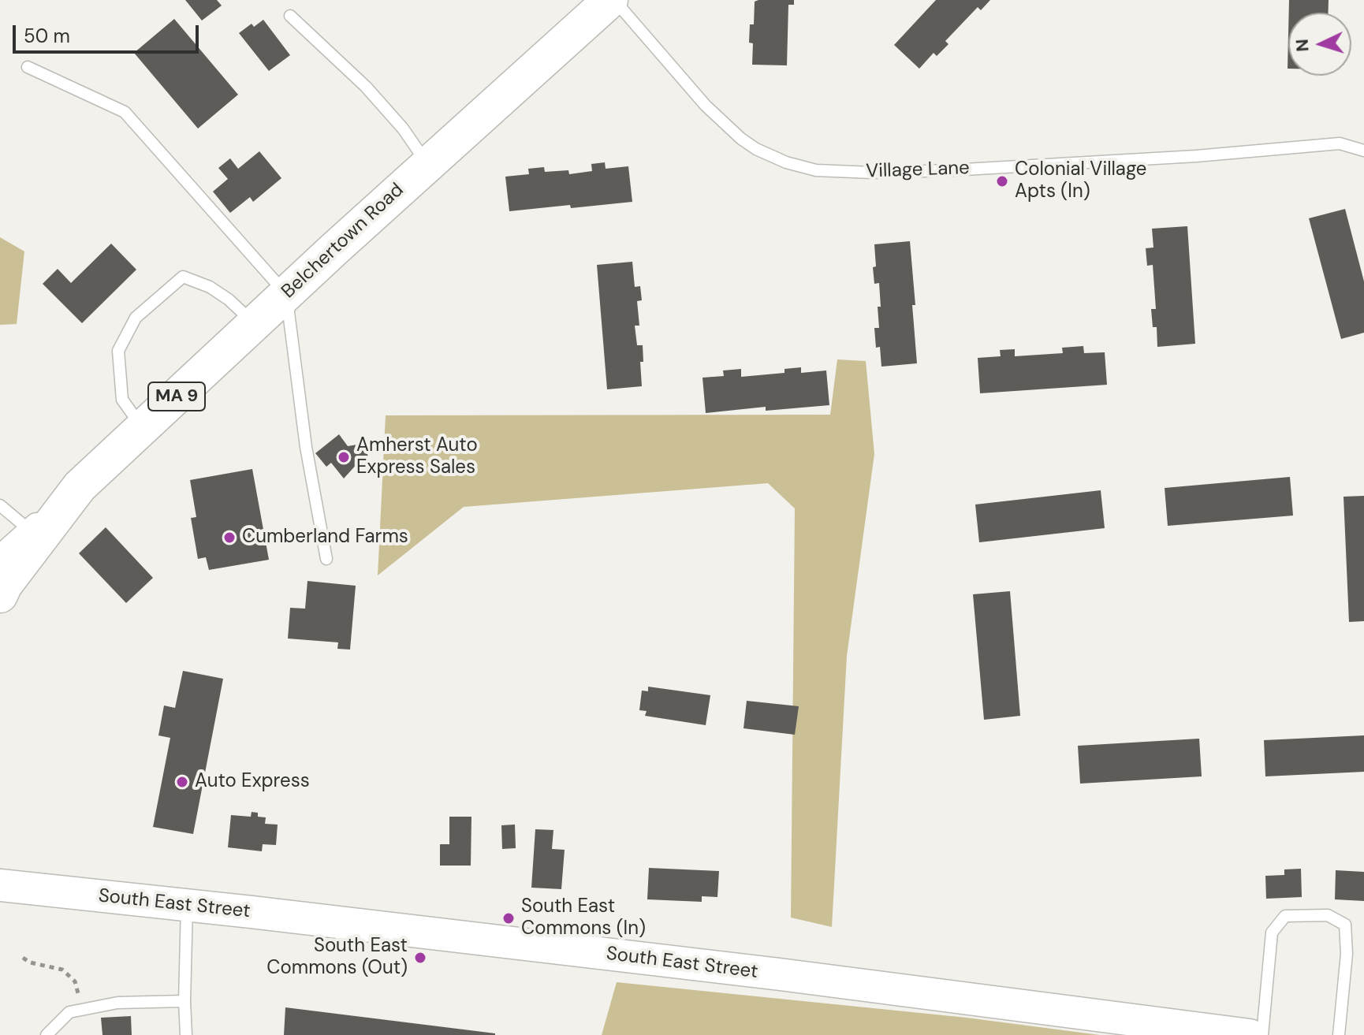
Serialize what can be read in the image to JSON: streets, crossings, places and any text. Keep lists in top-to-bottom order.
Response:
{
  "streets": {
    "highway": ["Belchertown Road", "MA 9"],
    "main road": ["South East Street"],
    "lane": ["Village Lane"]
  },
  "crossings": [
    ["Village Lane", "Belchertown Road"]
  ],
  "places": [
    "Colonial Village Apts (In)",
    "Amherst Auto Express Sales",
    "Cumberland Farms",
    "Auto Express",
    "South East Commons (In)",
    "South East Commons (Out)"
  ],
  "scale_bar": "50 m",
  "north": "left"
}
